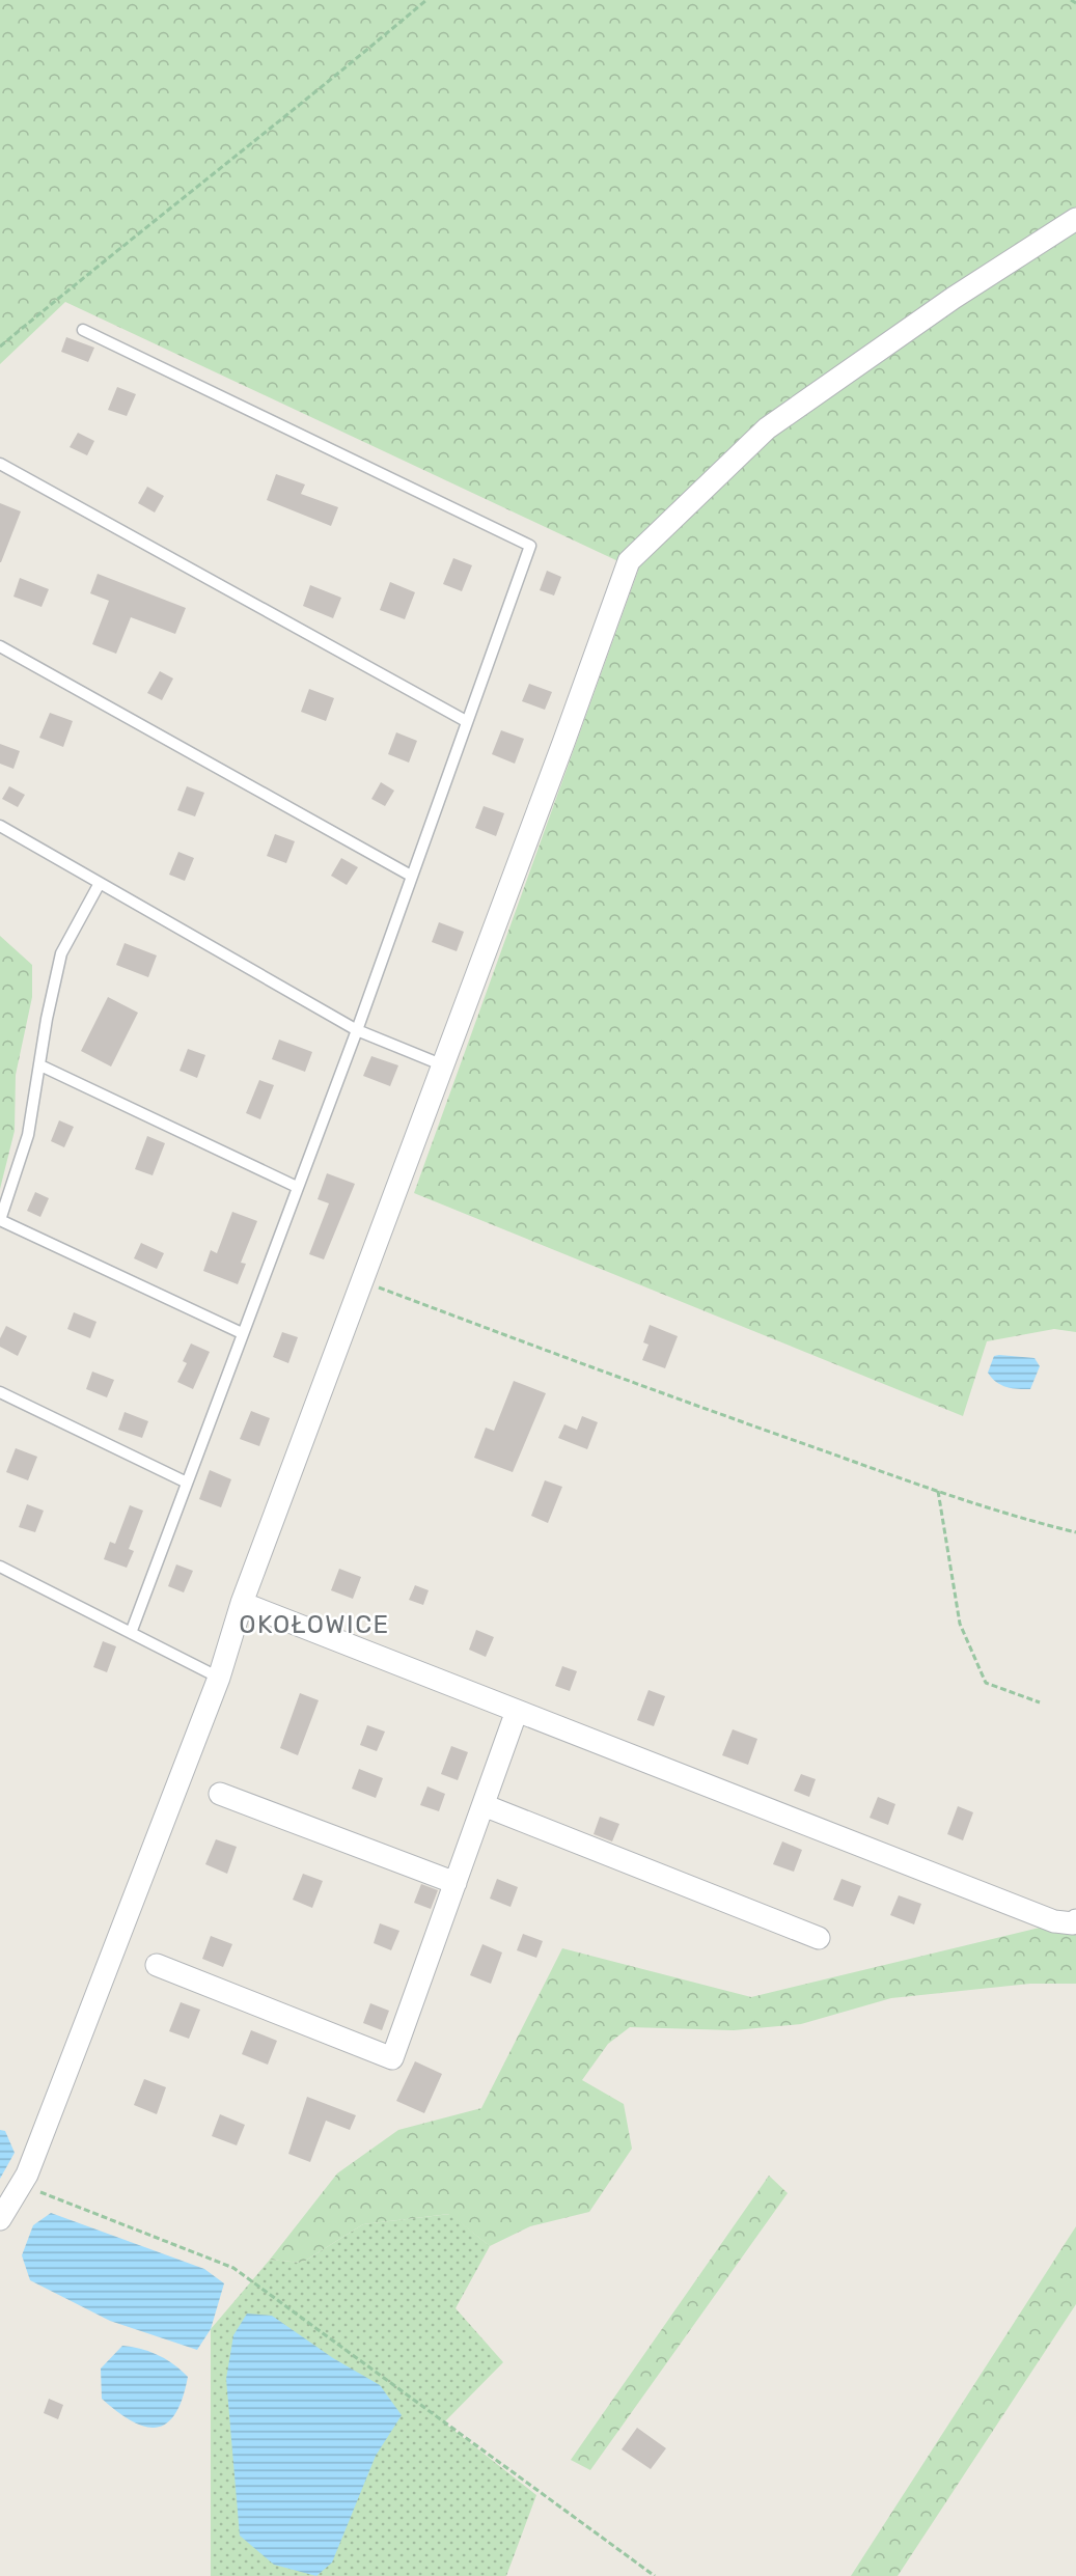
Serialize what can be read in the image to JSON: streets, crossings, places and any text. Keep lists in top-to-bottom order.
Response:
{
  "districts": ["OKOŁOWICE"]
}
